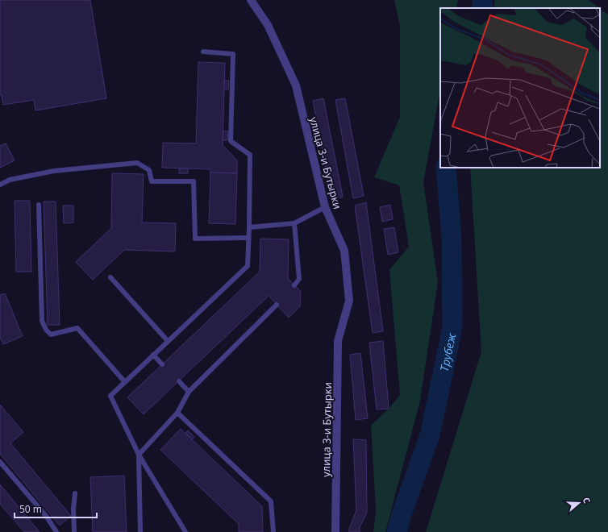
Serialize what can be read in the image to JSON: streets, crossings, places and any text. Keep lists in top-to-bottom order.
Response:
{
  "streets": {
    "street": ["улица 3-и Бутырки"]
  },
  "water": ["Трубеж"],
  "scale_bar": "50 m",
  "north": "right"
}
